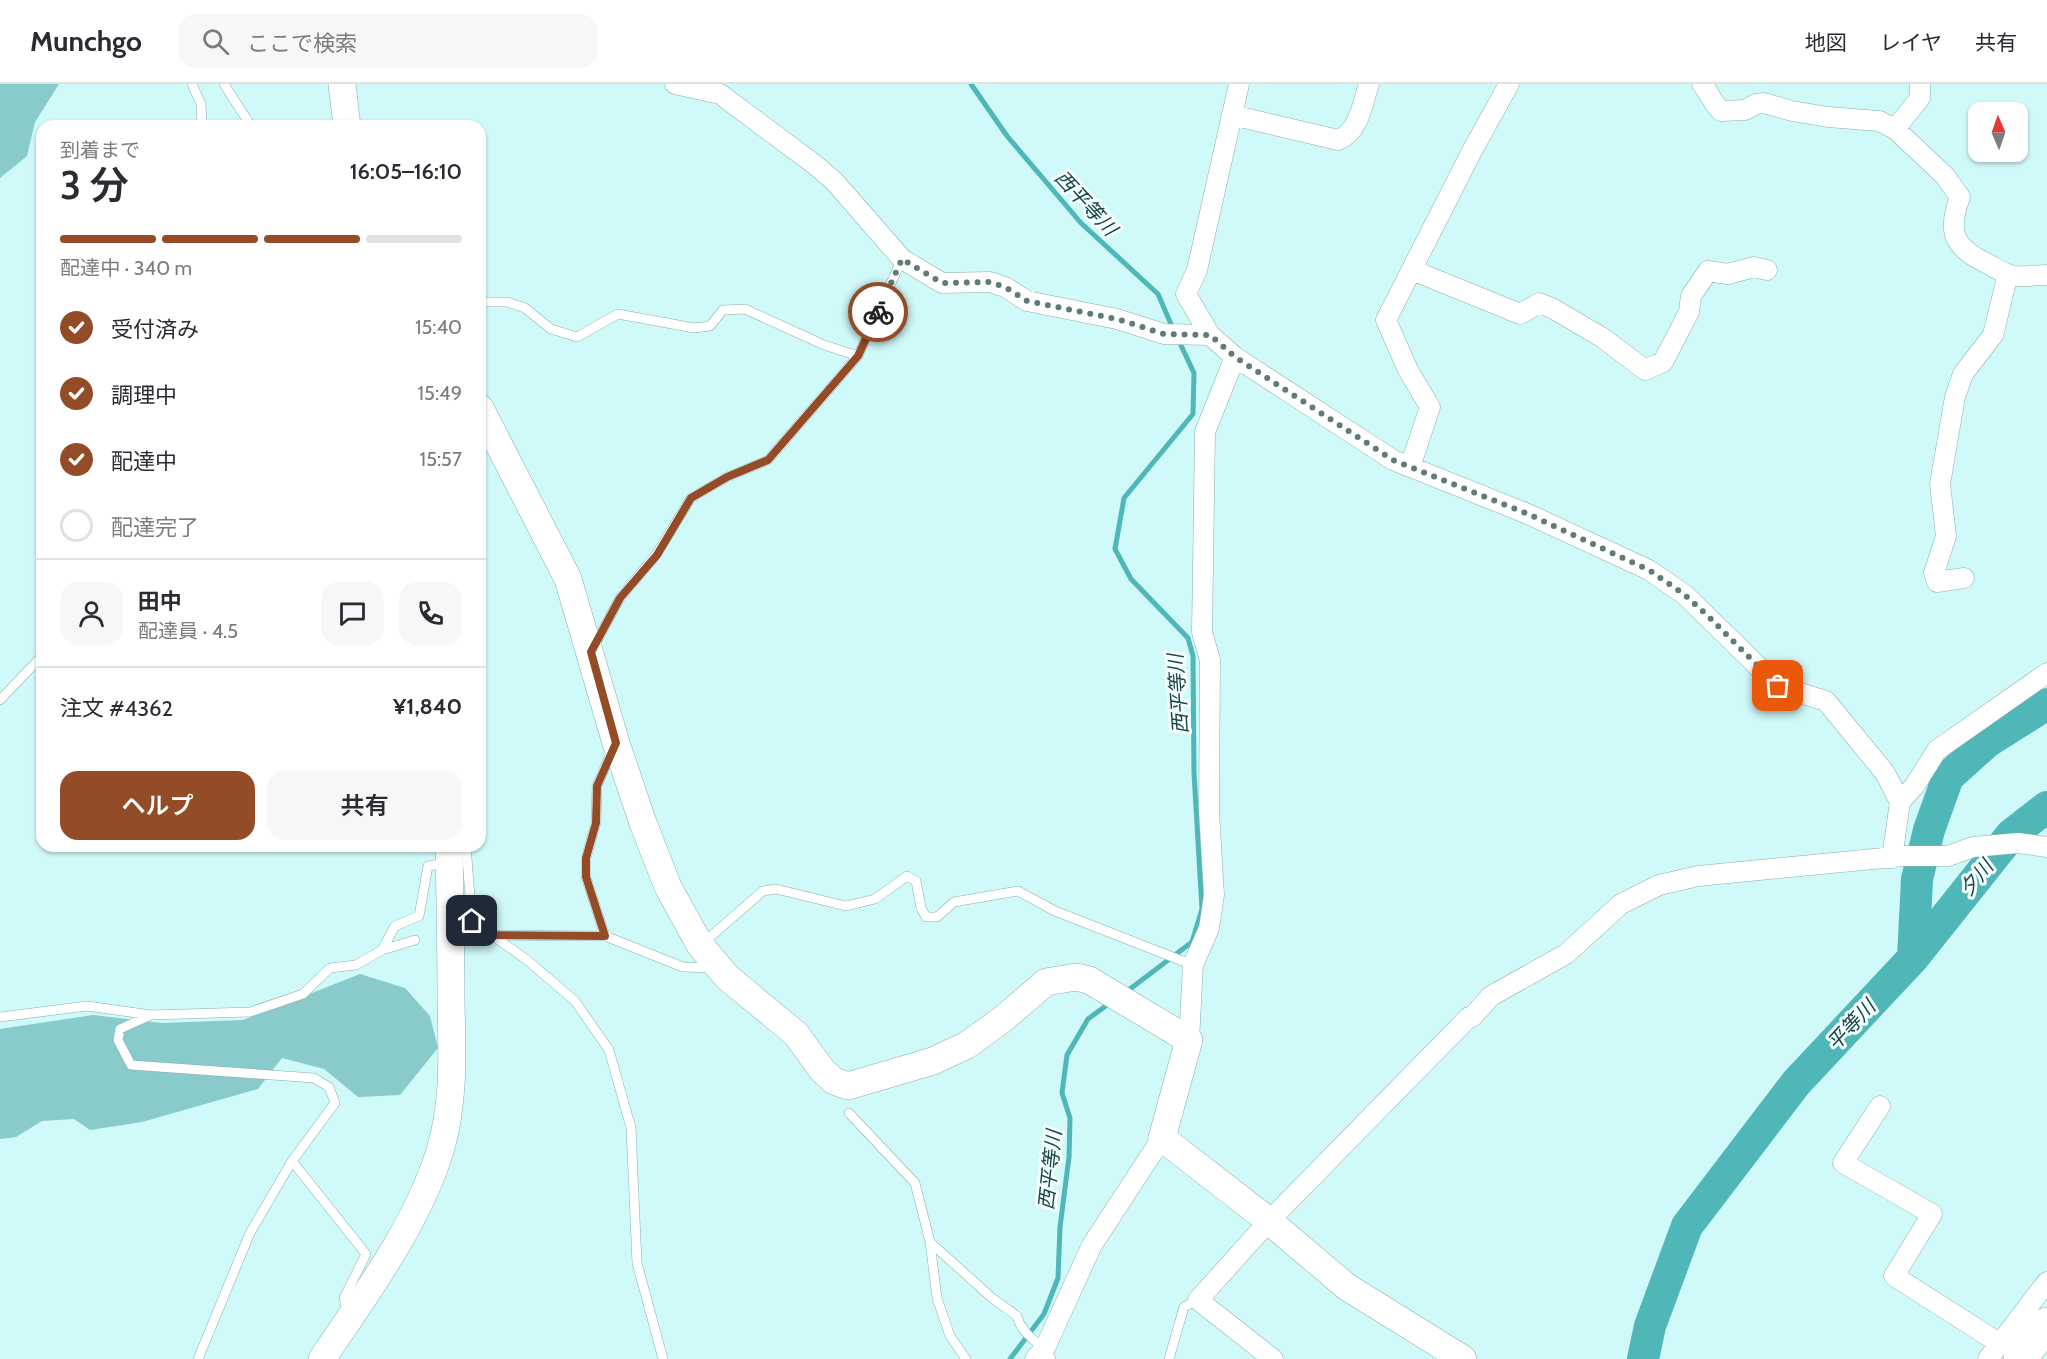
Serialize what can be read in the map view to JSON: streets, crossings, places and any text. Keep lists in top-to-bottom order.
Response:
{
  "water": ["西平等川", "夕川", "平等川"],
  "north": "top",
  "page": {
    "header": "Munchgo",
    "search": "ここで検索",
    "nav": ["地図", "レイヤ", "共有"],
    "heading": ["3 分", "到着まで", "16:05–16:10"],
    "panel": [
      "田中",
      "配達員 · 4.5",
      "注文 #4362",
      "¥1,840"
    ],
    "bar": "配達中 · 340 m",
    "list": [
      ["受付済み", "15:40"],
      ["調理中", "15:49"],
      ["配達中", "15:57"],
      "配達完了"
    ],
    "buttons": ["ヘルプ", "共有"]
  }
}
